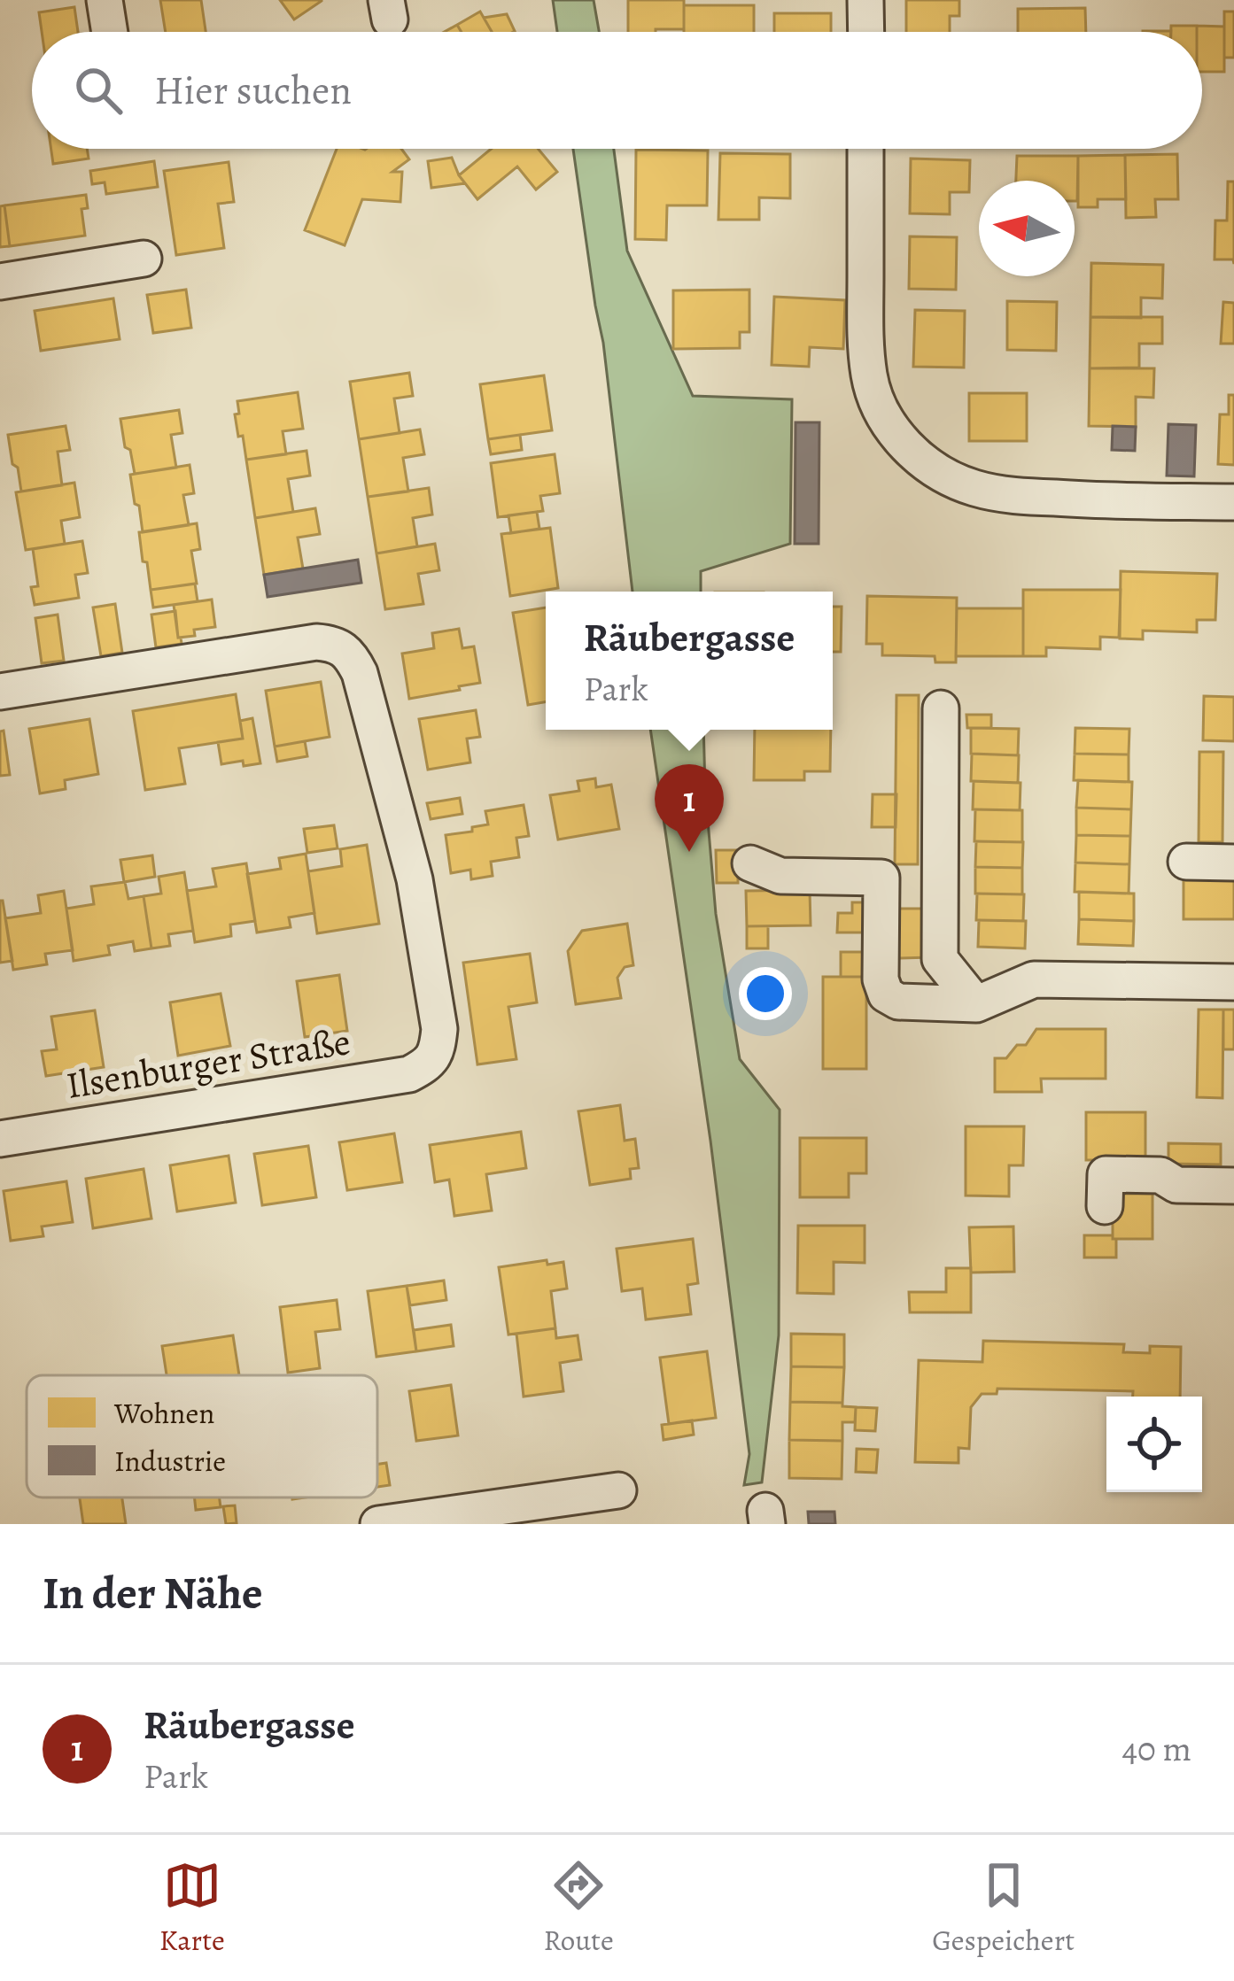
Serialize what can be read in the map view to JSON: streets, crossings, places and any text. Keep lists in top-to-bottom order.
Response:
{
  "streets": {
    "street": ["Ilsenburger Straße"]
  },
  "legend": ["Wohnen", "Industrie"],
  "north": "left",
  "page": {
    "search": "Hier suchen",
    "popup": ["Räubergasse", "Park"],
    "pins": "1",
    "heading": "In der Nähe",
    "list": [
      {
        "mark": "1",
        "name": "Räubergasse",
        "note": "Park",
        "value": "40 m"
      }
    ],
    "nav": ["Karte", "Route", "Gespeichert"]
  }
}
